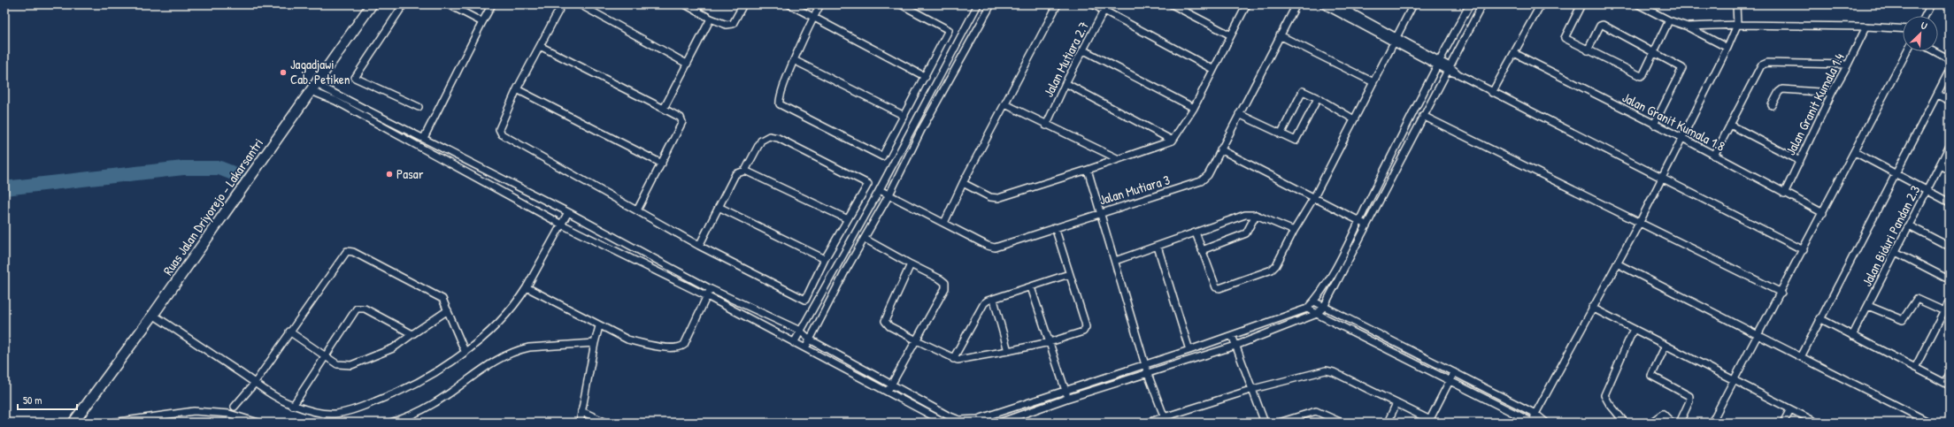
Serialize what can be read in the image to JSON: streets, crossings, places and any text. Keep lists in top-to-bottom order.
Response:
{
  "streets": {
    "main road": ["Ruas Jalan Driyorejo - Lakarsantri"],
    "street": [
      "Jalan Mutiara 2.7",
      "Jalan Granit Kumala 1.4",
      "Jalan Granit Kumala 1.8",
      "Jalan Mutiara 3",
      "Jalan Biduri Pandan 2.3"
    ]
  },
  "crossings": [
    ["Jalan Granit Kumala 1.4", "Jalan Granit Kumala 1.8"]
  ],
  "places": ["Jagadjawi Cab. Petiken", "Pasar"],
  "scale_bar": "50 m",
  "north": "top right"
}
